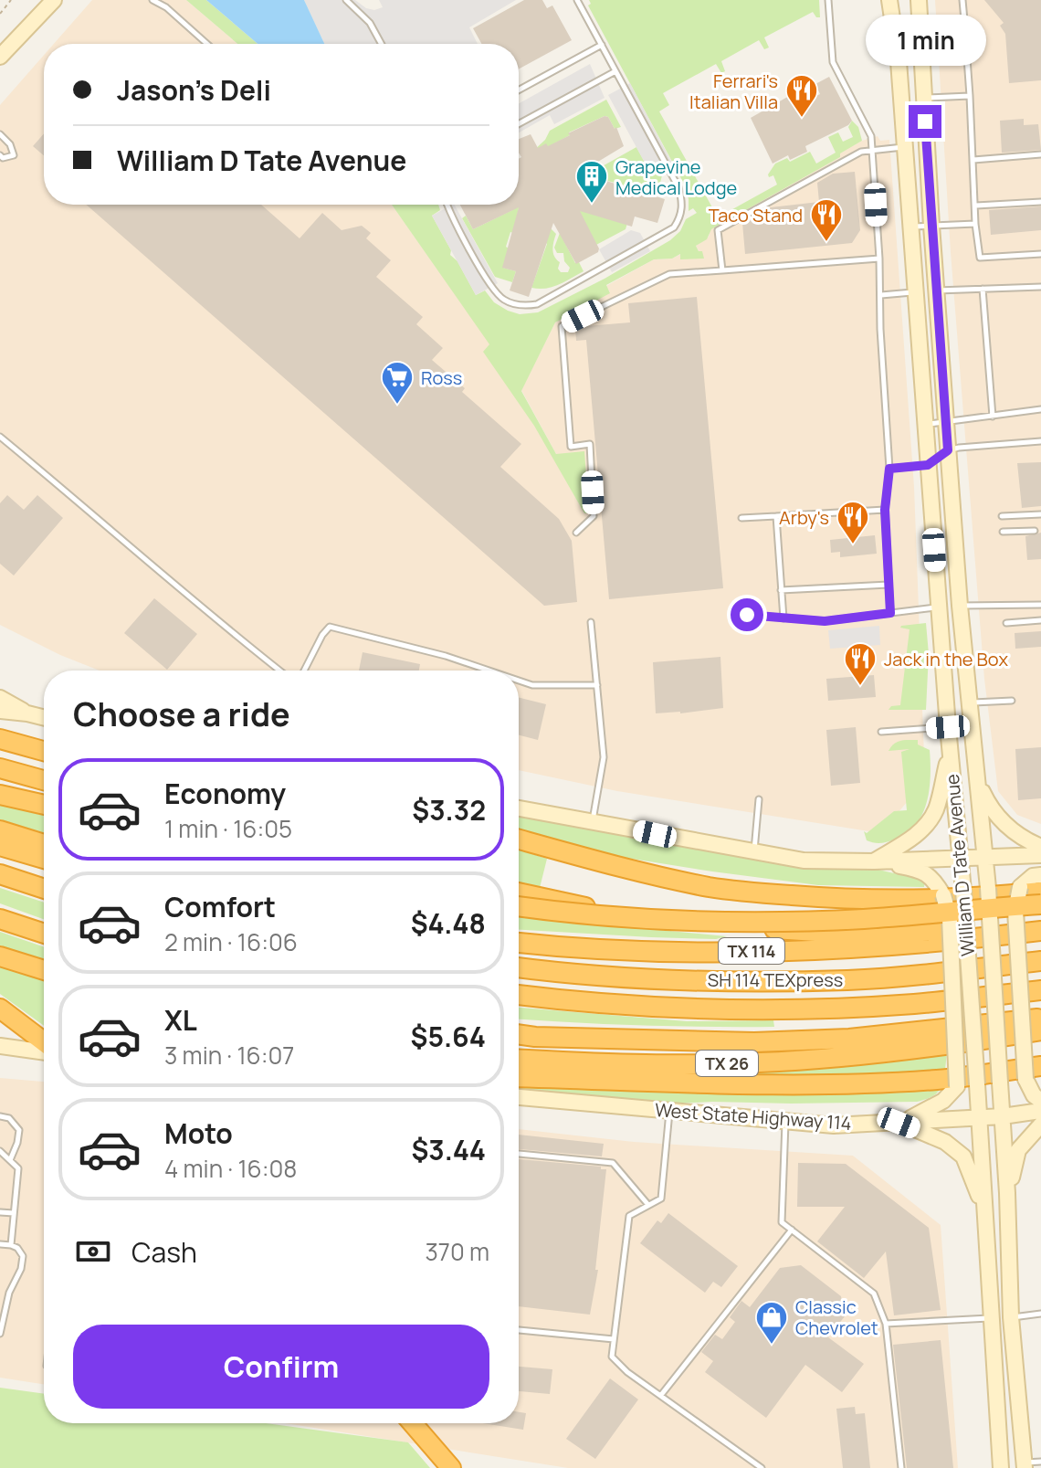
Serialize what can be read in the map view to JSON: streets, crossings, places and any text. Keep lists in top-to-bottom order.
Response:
{
  "streets": {
    "highway": ["TX 114", "SH 114 TEXpress", "TX 26"],
    "main road": ["William D Tate Avenue", "West State Highway 114"]
  },
  "crossings": [
    ["William D Tate Avenue", "West State Highway 114"]
  ],
  "places": {
    "restaurant": [
      "Ferrari's Italian Villa",
      "Taco Stand",
      "Arby's",
      "Jack in the Box"
    ],
    "building": ["Grapevine Medical Lodge"],
    "supermarket": ["Ross"],
    "shop": ["Classic Chevrolet"]
  },
  "page": {
    "bubble": "1 min",
    "banner": ["Jason's Deli", "William D Tate Avenue"],
    "heading": "Choose a ride",
    "list": [
      {
        "name": "Economy",
        "note": "1 min · 16:05",
        "value": "$3.32"
      },
      {
        "name": "Comfort",
        "note": "2 min · 16:06",
        "value": "$4.48"
      },
      {
        "name": "XL",
        "note": "3 min · 16:07",
        "value": "$5.64"
      },
      {
        "name": "Moto",
        "note": "4 min · 16:08",
        "value": "$3.44"
      }
    ],
    "pay": ["Cash", "370 m"],
    "buttons": "Confirm"
  }
}
